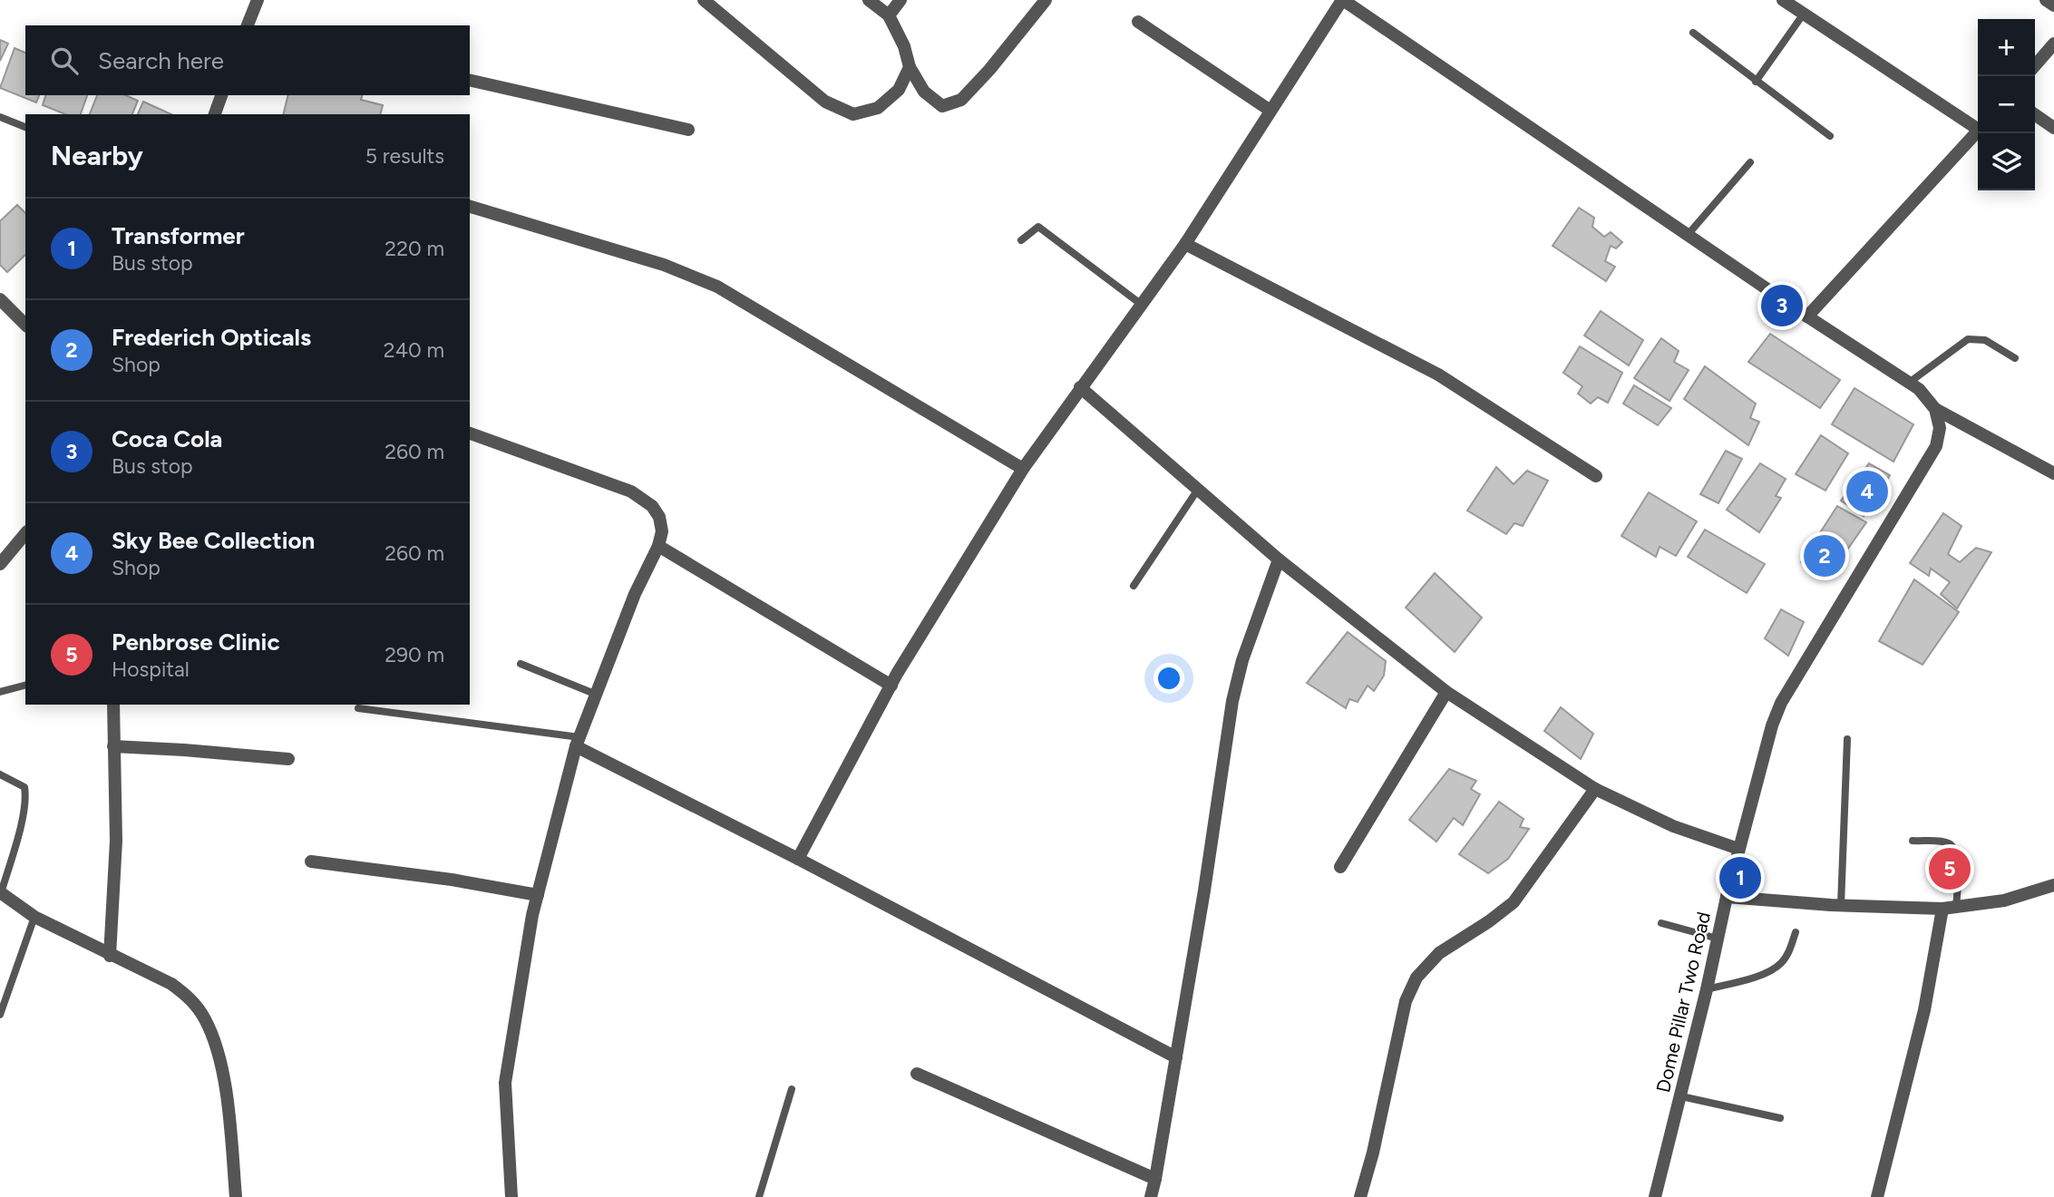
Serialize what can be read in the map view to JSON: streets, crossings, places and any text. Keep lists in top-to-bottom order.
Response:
{
  "streets": {
    "street": ["Dome Pillar Two Road"]
  },
  "page": {
    "map_buttons": ["+", "−"],
    "search": "Search here",
    "heading": ["Nearby", "5 results"],
    "list": [
      {
        "mark": "1",
        "name": "Transformer",
        "note": "Bus stop",
        "value": "220 m"
      },
      {
        "mark": "2",
        "name": "Frederich Opticals",
        "note": "Shop",
        "value": "240 m"
      },
      {
        "mark": "3",
        "name": "Coca Cola",
        "note": "Bus stop",
        "value": "260 m"
      },
      {
        "mark": "4",
        "name": "Sky Bee Collection",
        "note": "Shop",
        "value": "260 m"
      },
      {
        "mark": "5",
        "name": "Penbrose Clinic",
        "note": "Hospital",
        "value": "290 m"
      }
    ],
    "pins": [
      "3",
      "4",
      "2",
      "5",
      "1"
    ]
  }
}
